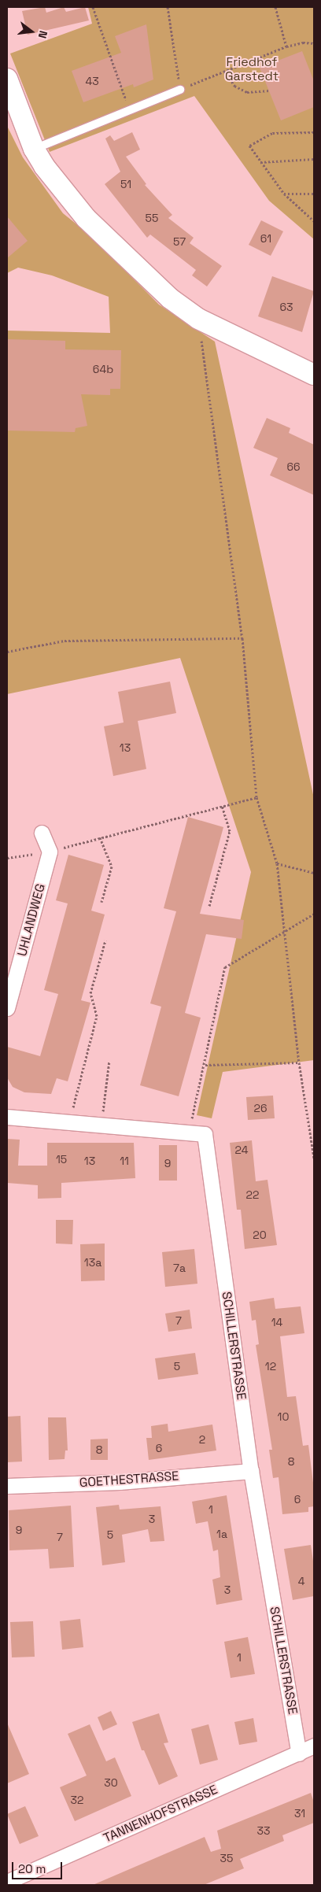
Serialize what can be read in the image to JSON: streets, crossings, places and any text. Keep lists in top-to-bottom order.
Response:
{
  "streets": {
    "street": [
      "UHLANDWEG",
      "SCHILLERSTRASSE",
      "GOETHESTRASSE",
      "TANNENHOFSTRASSE"
    ]
  },
  "crossings": [
    ["SCHILLERSTRASSE", "GOETHESTRASSE"],
    ["SCHILLERSTRASSE", "TANNENHOFSTRASSE"]
  ],
  "parks": ["Friedhof Garstedt"],
  "house_numbers": [
    "43",
    "51",
    "55",
    "61",
    "57",
    "63",
    "64b",
    "66",
    "13",
    "26",
    "24",
    "15",
    "13",
    "11",
    "9",
    "22",
    "20",
    "13a",
    "7a",
    "7",
    "14",
    "5",
    "12",
    "10",
    "2",
    "6",
    "8",
    "8",
    "6",
    "1",
    "3",
    "9",
    "1a",
    "5",
    "7",
    "4",
    "3",
    "1",
    "30",
    "32",
    "31",
    "33",
    "35"
  ],
  "scale_bar": "20 m",
  "north": "right"
}
